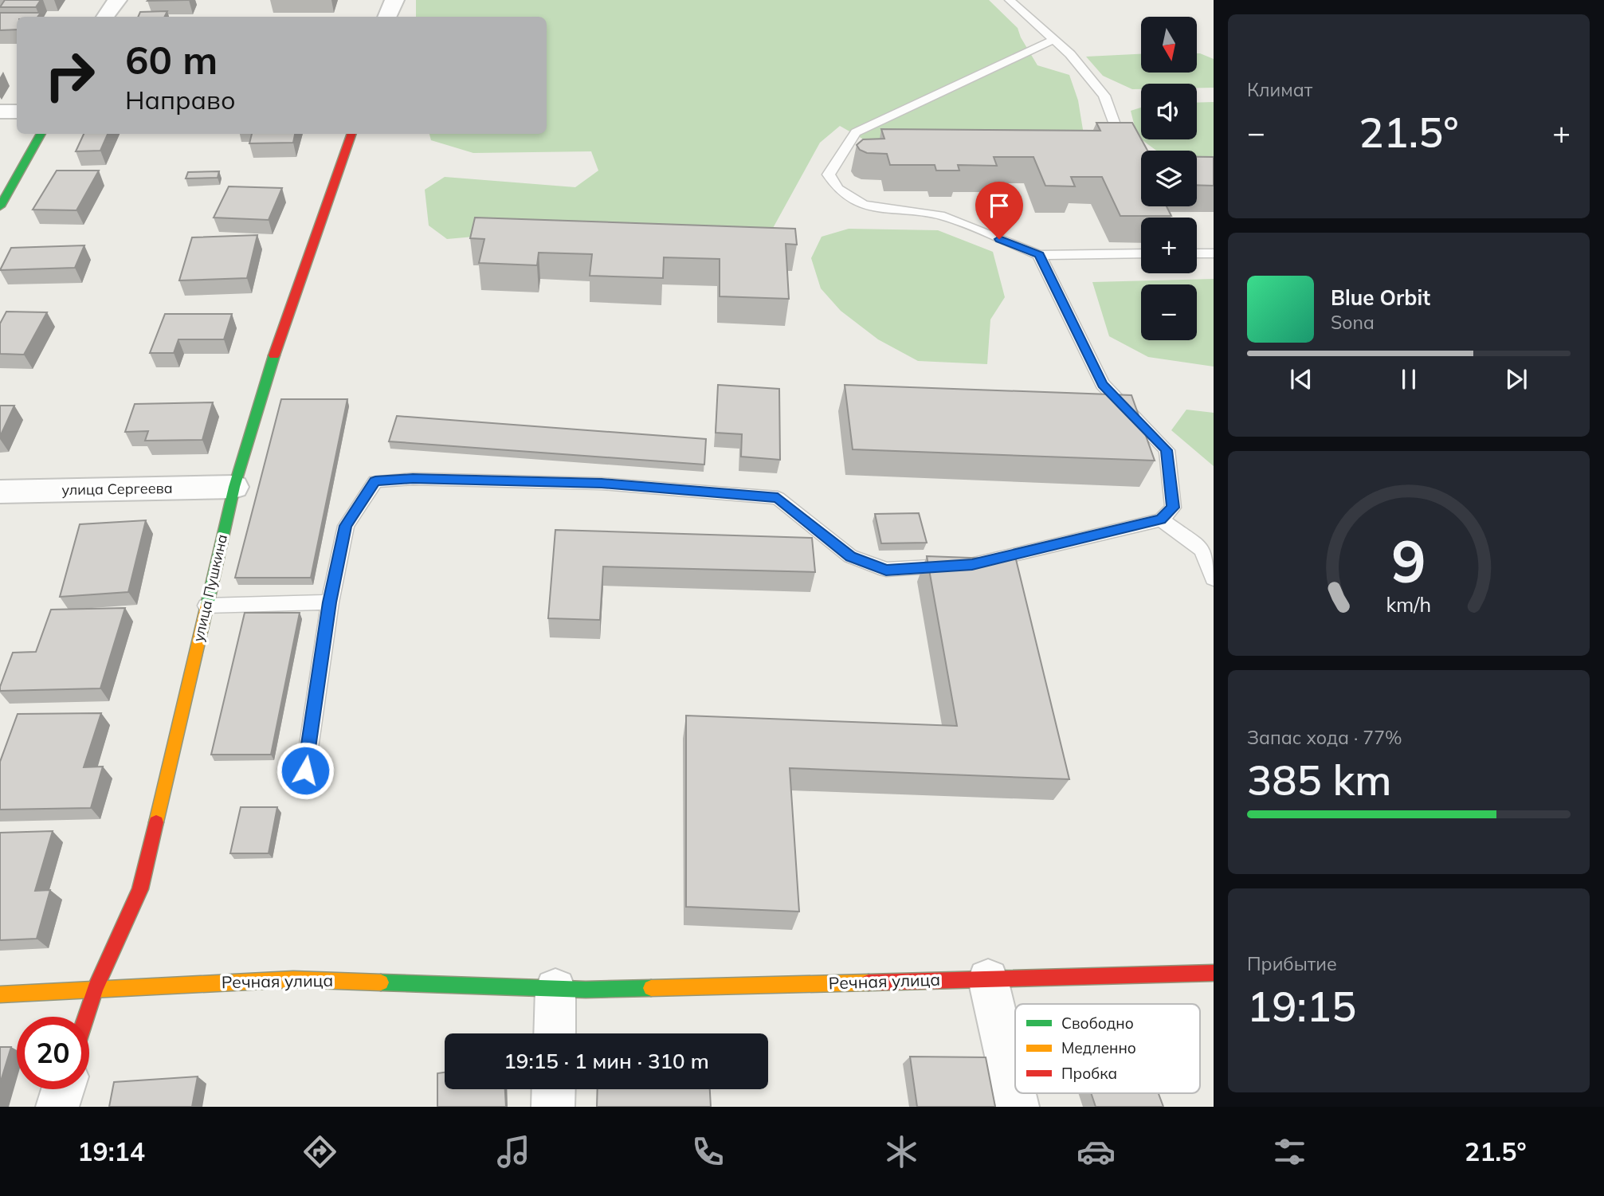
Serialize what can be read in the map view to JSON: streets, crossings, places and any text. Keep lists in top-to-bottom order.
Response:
{
  "streets": {
    "street": ["улица Сергеева", "улица Пушкина", "Речная улица"]
  },
  "crossings": [
    ["улица Сергеева", "улица Пушкина"],
    ["улица Пушкина", "Речная улица"]
  ],
  "legend": ["Свободно", "Медленно", "Пробка"],
  "north": "bottom",
  "page": {
    "tile": [
      "Климат",
      ["Запас хода · 77%", "385 km"],
      ["Прибытие", "19:15"]
    ],
    "map_buttons": ["+", "−"],
    "turn": ["60 m", "Направо"],
    "heat": ["−", "21.5°", "+"],
    "song": ["Blue Orbit", "Sona"],
    "limit": "20",
    "trip": "19:15 · 1 мин · 310 m",
    "tabs": ["19:14", "21.5°"],
    "gauge": ["9", "km/h"]
  }
}
